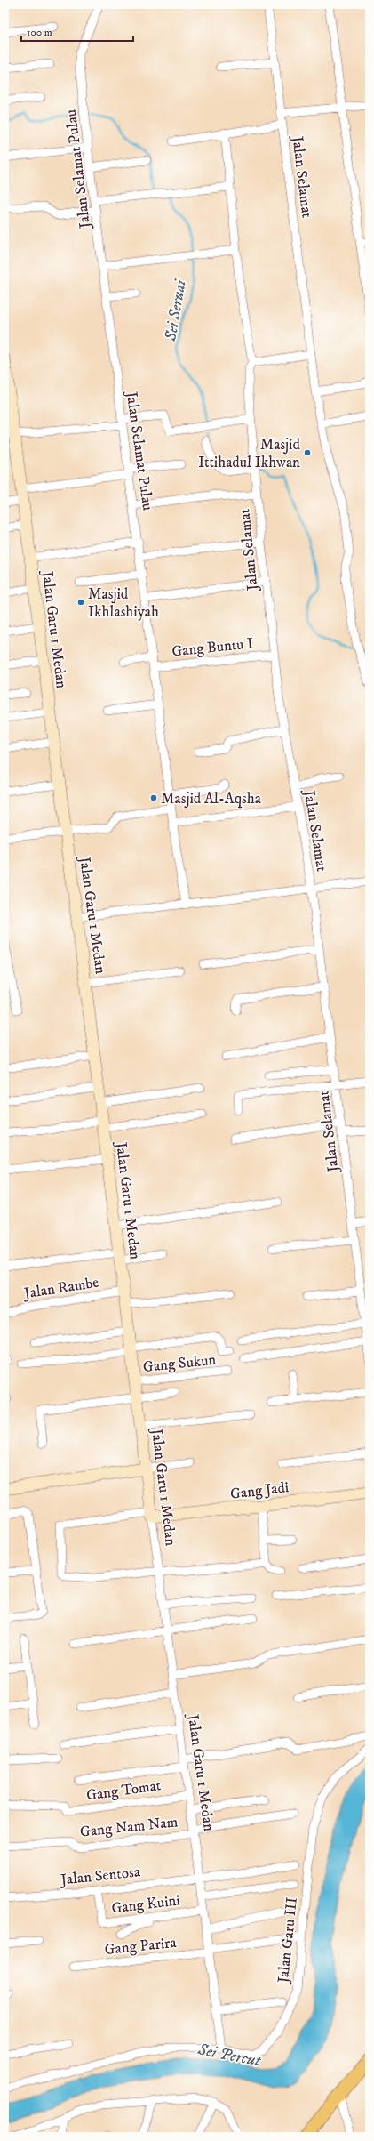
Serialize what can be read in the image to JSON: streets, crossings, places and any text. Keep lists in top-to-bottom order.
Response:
{
  "streets": {
    "street": [
      "Jalan Selamat Pulau",
      "Jalan Selamat",
      "Jalan Garu 1 Medan",
      "Gang Buntu I",
      "Jalan Rambe",
      "Gang Sukun",
      "Gang Jadi",
      "Gang Tomat",
      "Gang Nam Nam",
      "Jalan Sentosa",
      "Gang Kuini",
      "Jalan Garu III",
      "Gang Parira"
    ]
  },
  "crossings": [
    ["Jalan Selamat Pulau", "Gang Buntu I"],
    ["Jalan Selamat", "Gang Buntu I"],
    ["Jalan Garu 1 Medan", "Jalan Rambe"],
    ["Jalan Garu 1 Medan", "Gang Sukun"],
    ["Jalan Garu 1 Medan", "Gang Jadi"],
    ["Jalan Garu 1 Medan", "Gang Tomat"],
    ["Jalan Garu 1 Medan", "Gang Nam Nam"],
    ["Jalan Garu 1 Medan", "Jalan Sentosa"],
    ["Jalan Garu 1 Medan", "Gang Kuini"],
    ["Jalan Garu 1 Medan", "Jalan Garu III"],
    ["Jalan Garu 1 Medan", "Gang Parira"],
    ["Jalan Sentosa", "Gang Kuini"],
    ["Jalan Garu III", "Gang Parira"]
  ],
  "water": ["Sei Seruai", "Sei Percut"],
  "places": ["Masjid Ittihadul Ikhwan", "Masjid Ikhlashiyah", "Masjid Al-Aqsha"],
  "scale_bar": "100 m"
}
